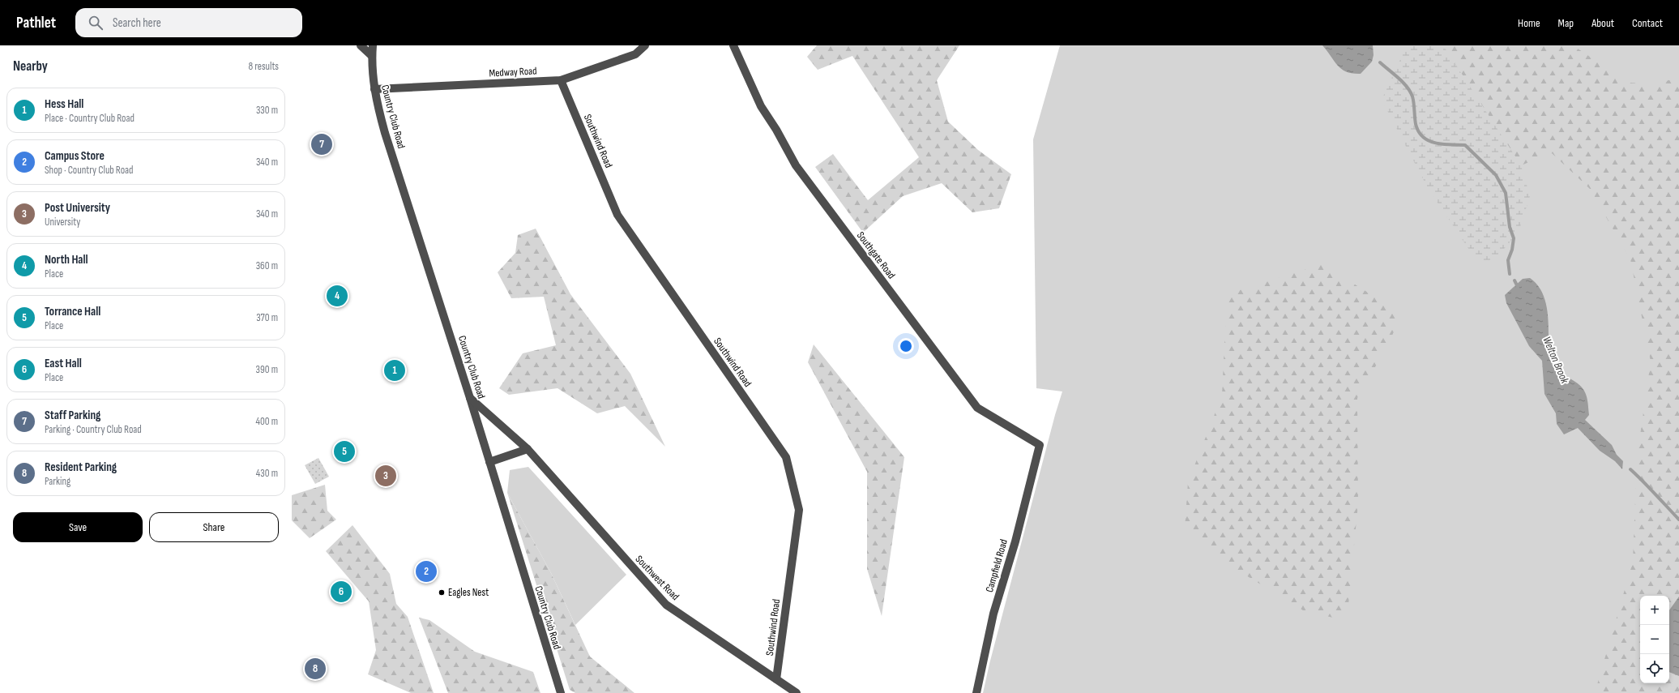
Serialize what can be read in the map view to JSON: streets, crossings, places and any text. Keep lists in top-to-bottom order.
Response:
{
  "streets": {
    "street": [
      "Medway Road",
      "Country Club Road",
      "Southwind Road",
      "Southgate Road",
      "Campfield Road",
      "Southwest Road"
    ]
  },
  "crossings": [
    ["Medway Road", "Country Club Road"],
    ["Medway Road", "Southwind Road"],
    ["Country Club Road", "Southwest Road"],
    ["Southwind Road", "Southwest Road"],
    ["Southgate Road", "Campfield Road"]
  ],
  "water": ["Welton Brook"],
  "places": ["Eagles Nest"],
  "page": {
    "header": "Pathlet",
    "search": "Search here",
    "nav": [
      "Home",
      "Map",
      "About",
      "Contact"
    ],
    "heading": ["Nearby", "8 results"],
    "list": [
      {
        "mark": "1",
        "name": "Hess Hall",
        "note": "Place · Country Club Road",
        "value": "330 m"
      },
      {
        "mark": "2",
        "name": "Campus Store",
        "note": "Shop · Country Club Road",
        "value": "340 m"
      },
      {
        "mark": "3",
        "name": "Post University",
        "note": "University",
        "value": "340 m"
      },
      {
        "mark": "4",
        "name": "North Hall",
        "note": "Place",
        "value": "360 m"
      },
      {
        "mark": "5",
        "name": "Torrance Hall",
        "note": "Place",
        "value": "370 m"
      },
      {
        "mark": "6",
        "name": "East Hall",
        "note": "Place",
        "value": "390 m"
      },
      {
        "mark": "7",
        "name": "Staff Parking",
        "note": "Parking · Country Club Road",
        "value": "400 m"
      },
      {
        "mark": "8",
        "name": "Resident Parking",
        "note": "Parking",
        "value": "430 m"
      }
    ],
    "pins": [
      "7",
      "4",
      "1",
      "5",
      "3",
      "2",
      "6",
      "8"
    ],
    "buttons": ["Save", "Share"],
    "map_buttons": ["+", "−"]
  }
}
